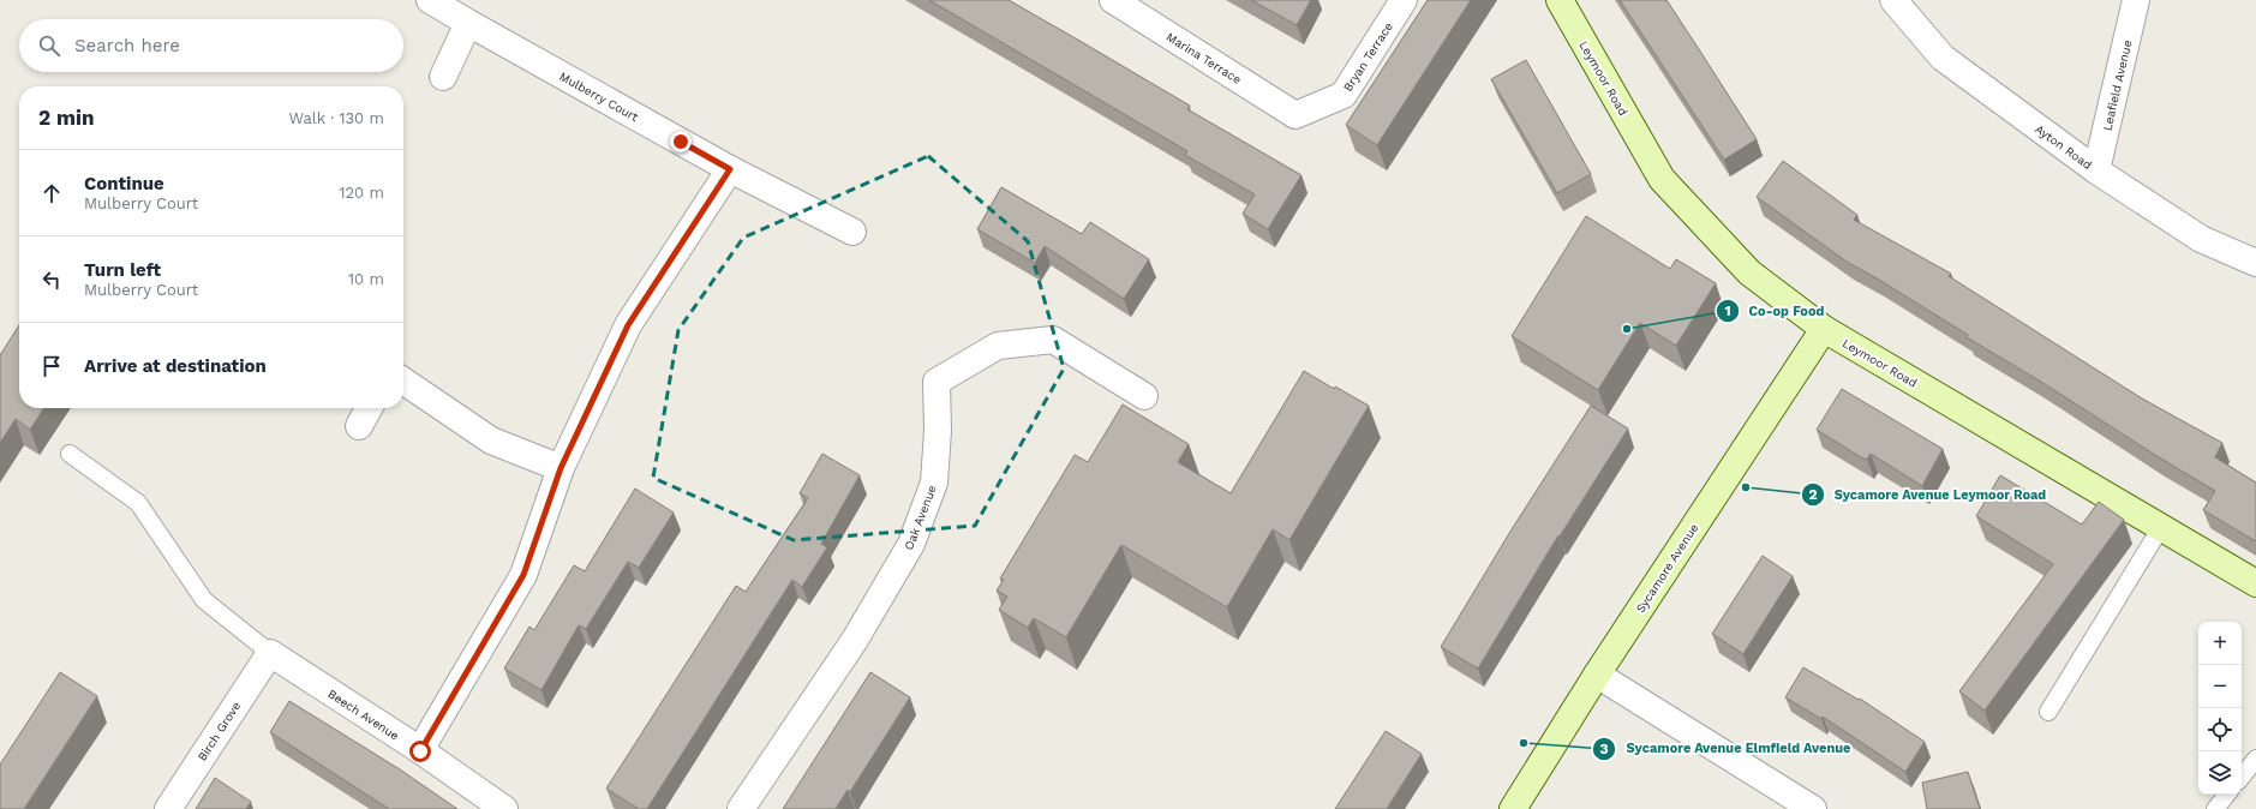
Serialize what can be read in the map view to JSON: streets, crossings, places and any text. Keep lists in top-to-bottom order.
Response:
{
  "streets": {
    "street": [
      "Bryan Terrace",
      "Marina Terrace",
      "Leymoor Road",
      "Leafield Avenue",
      "Mulberry Court",
      "Ayton Road",
      "Oak Avenue",
      "Sycamore Avenue",
      "Beech Avenue",
      "Birch Grove"
    ]
  },
  "crossings": [
    ["Bryan Terrace", "Marina Terrace"],
    ["Leymoor Road", "Sycamore Avenue"],
    ["Leafield Avenue", "Ayton Road"],
    ["Beech Avenue", "Birch Grove"]
  ],
  "places": ["Co-op Food", "Sycamore Avenue Leymoor Road", "Sycamore Avenue Elmfield Avenue"],
  "page": {
    "search": "Search here",
    "heading": ["2 min", "Walk · 130 m"],
    "list": [
      ["Continue", "Mulberry Court", "120 m"],
      ["Turn left", "Mulberry Court", "10 m"],
      "Arrive at destination"
    ],
    "map_buttons": ["+", "−"]
  }
}
